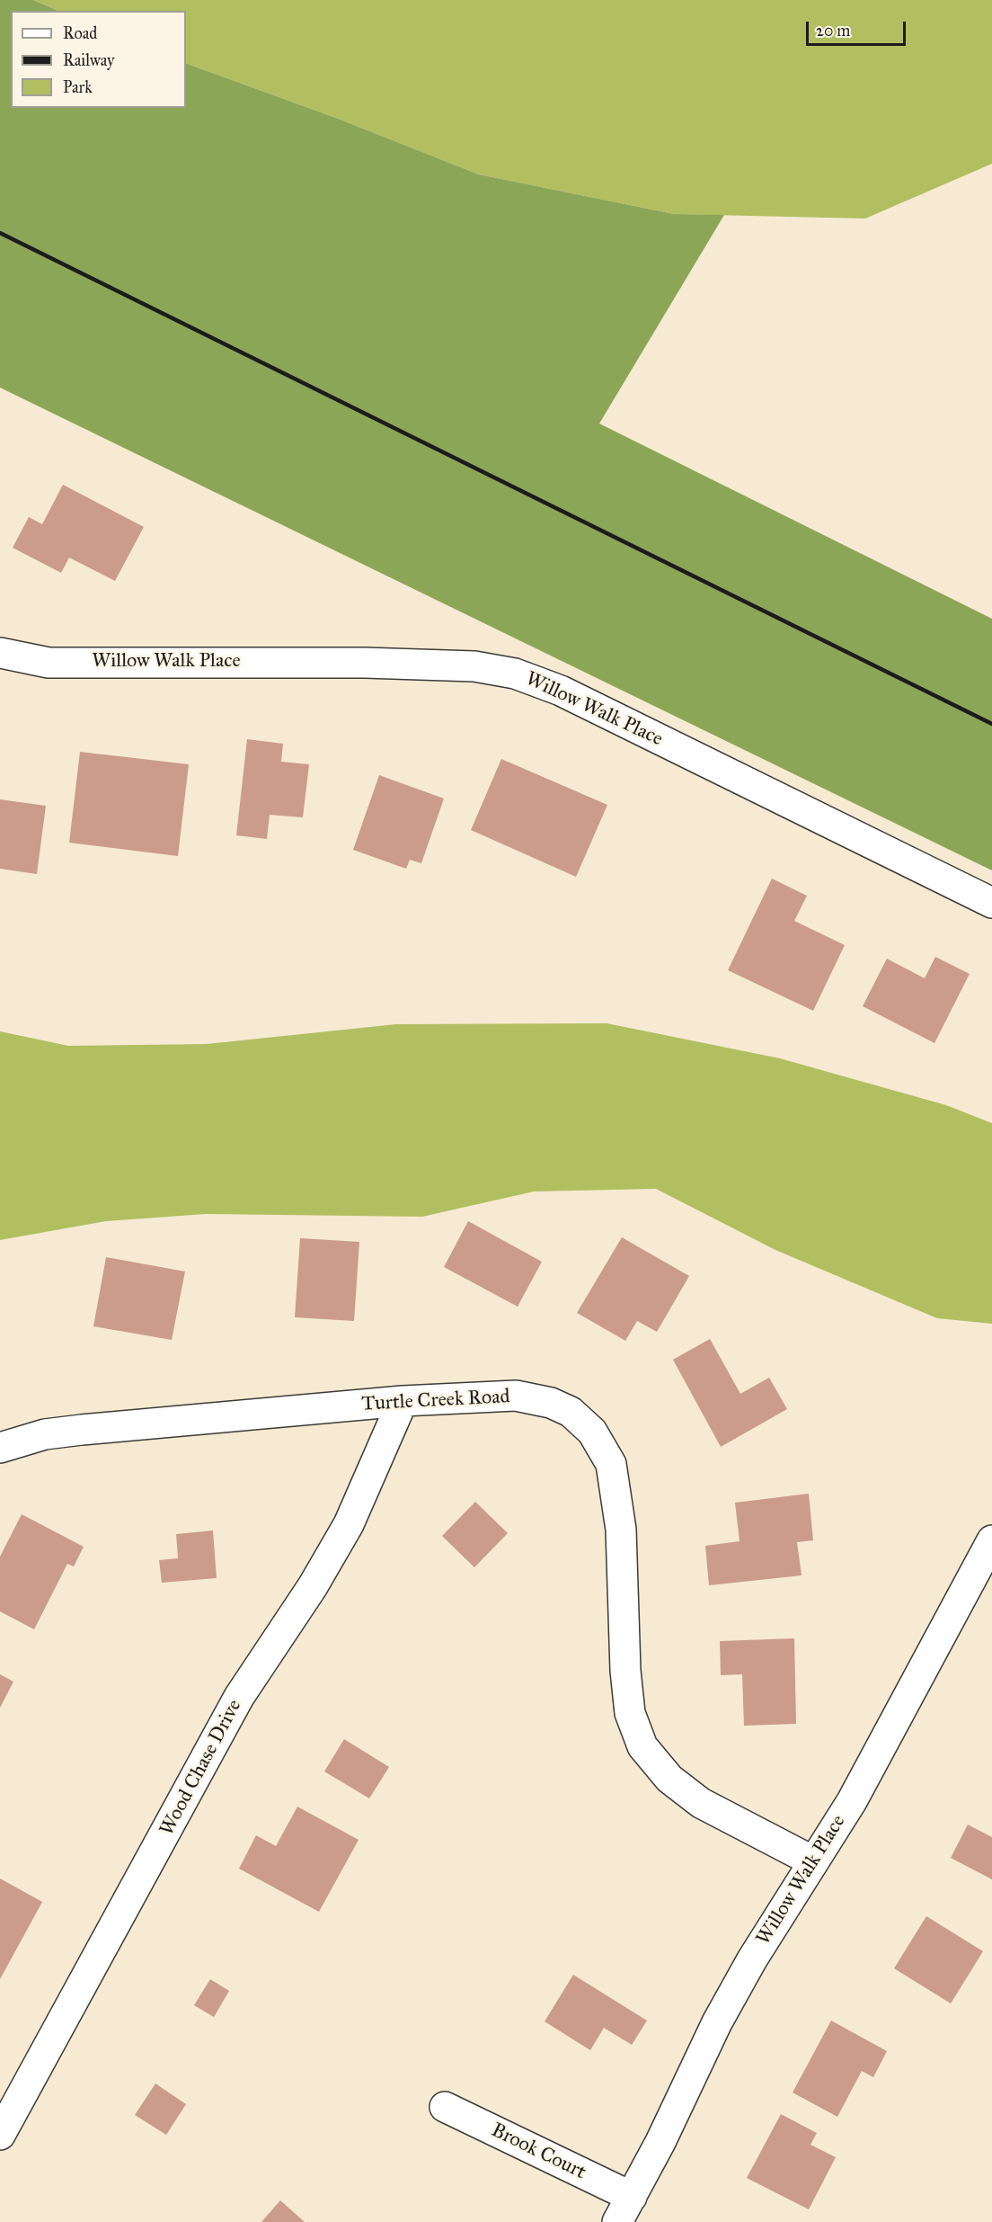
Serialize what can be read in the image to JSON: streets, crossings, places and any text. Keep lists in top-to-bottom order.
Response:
{
  "streets": {
    "street": [
      "Willow Walk Place",
      "Turtle Creek Road",
      "Wood Chase Drive",
      "Brook Court"
    ]
  },
  "crossings": [
    ["Willow Walk Place", "Turtle Creek Road"],
    ["Willow Walk Place", "Brook Court"],
    ["Turtle Creek Road", "Wood Chase Drive"]
  ],
  "legend": ["Road", "Railway", "Park"],
  "scale_bar": "20 m"
}
